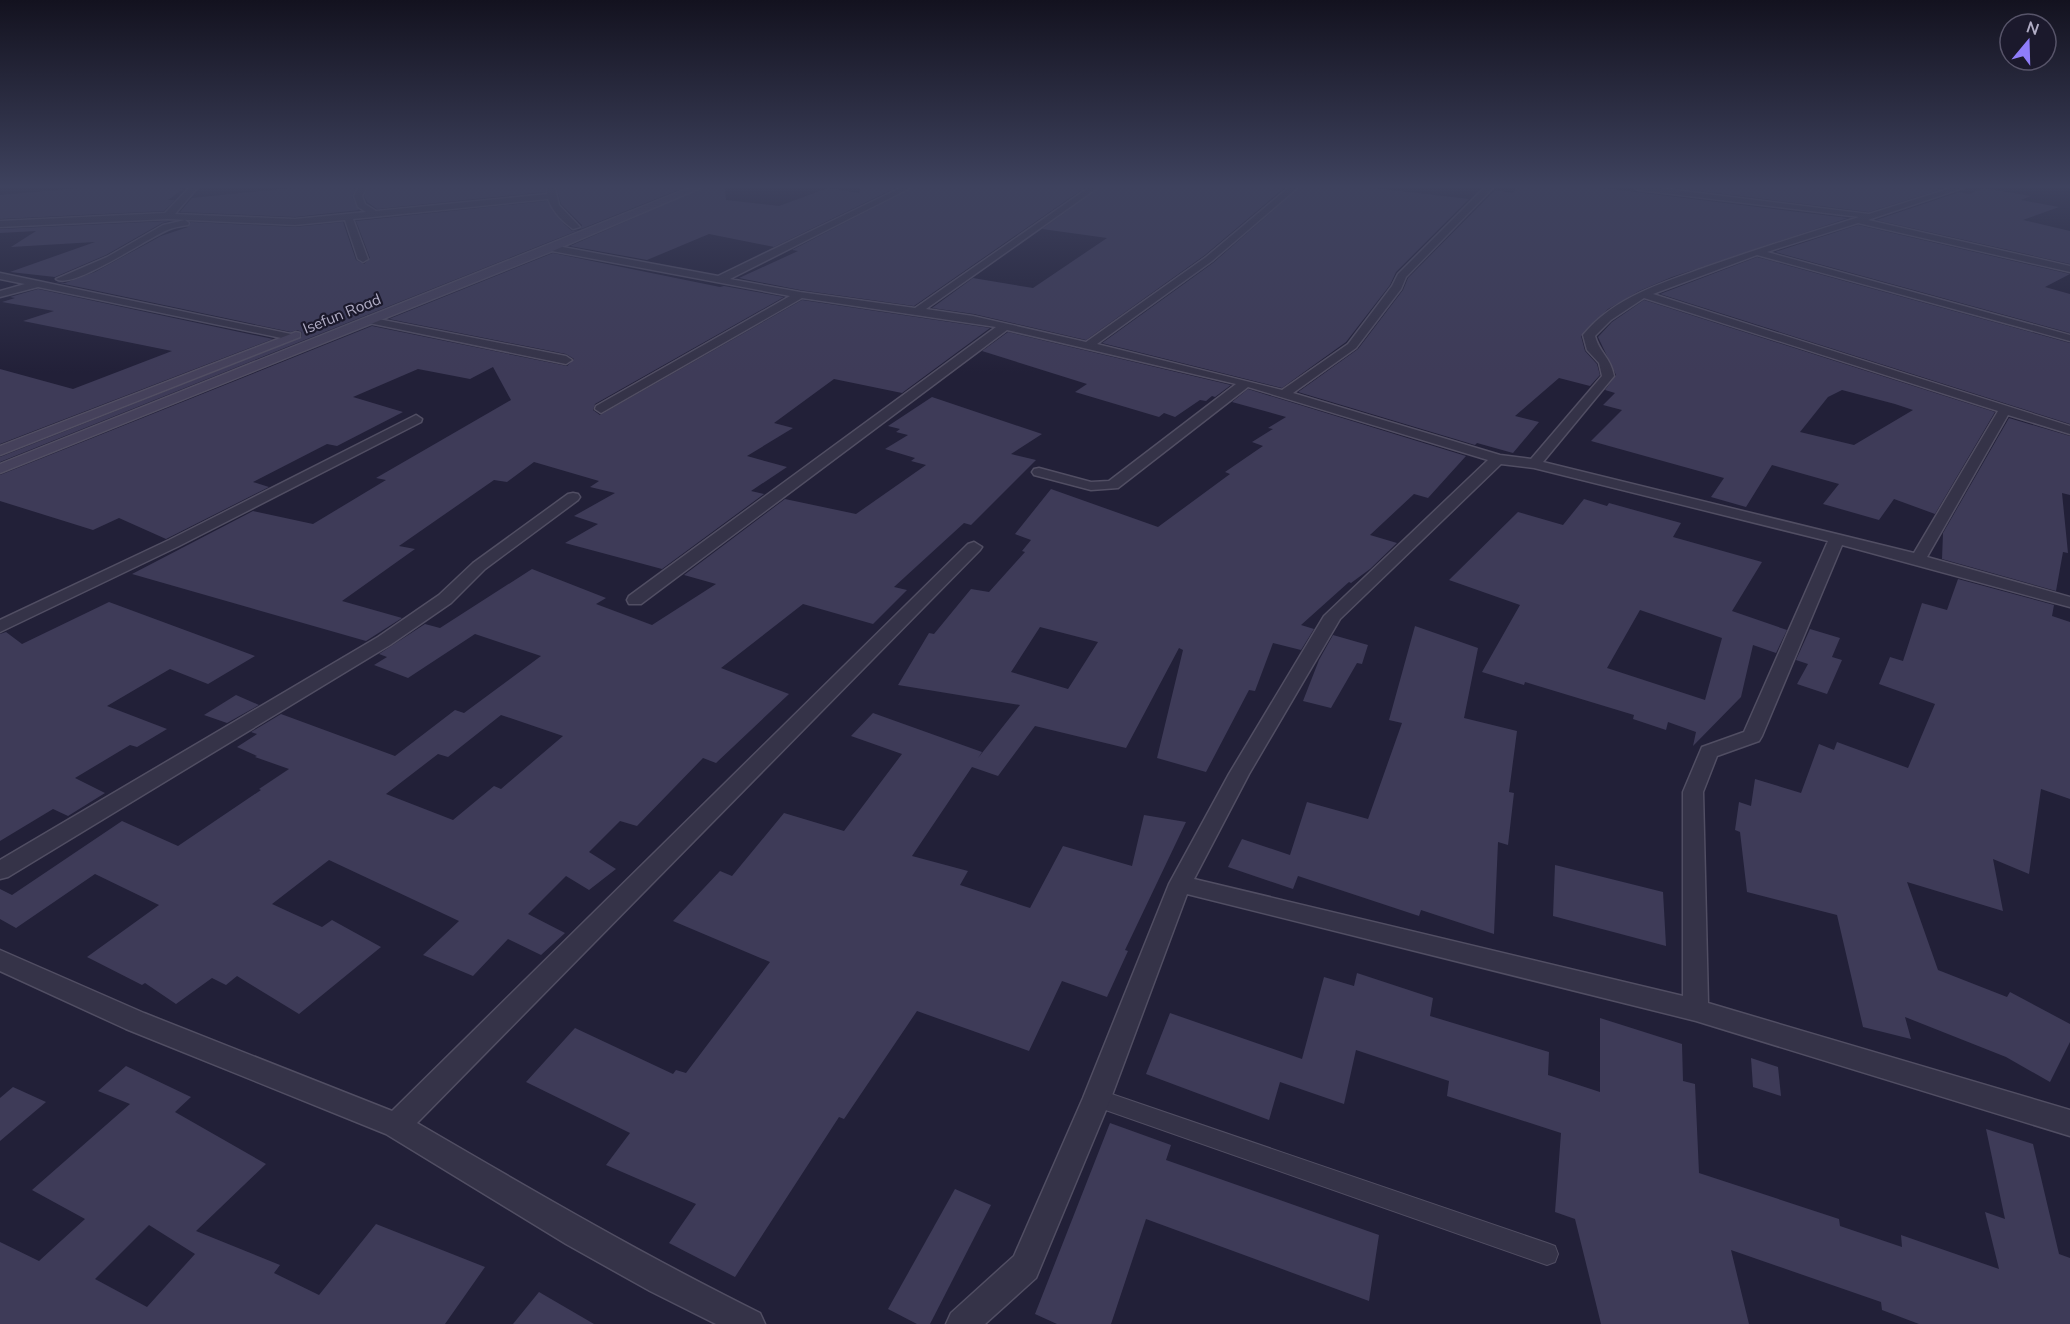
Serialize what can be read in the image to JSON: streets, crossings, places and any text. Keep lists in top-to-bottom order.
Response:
{
  "streets": {
    "street": ["Isefun Road"]
  },
  "north": "top"
}
